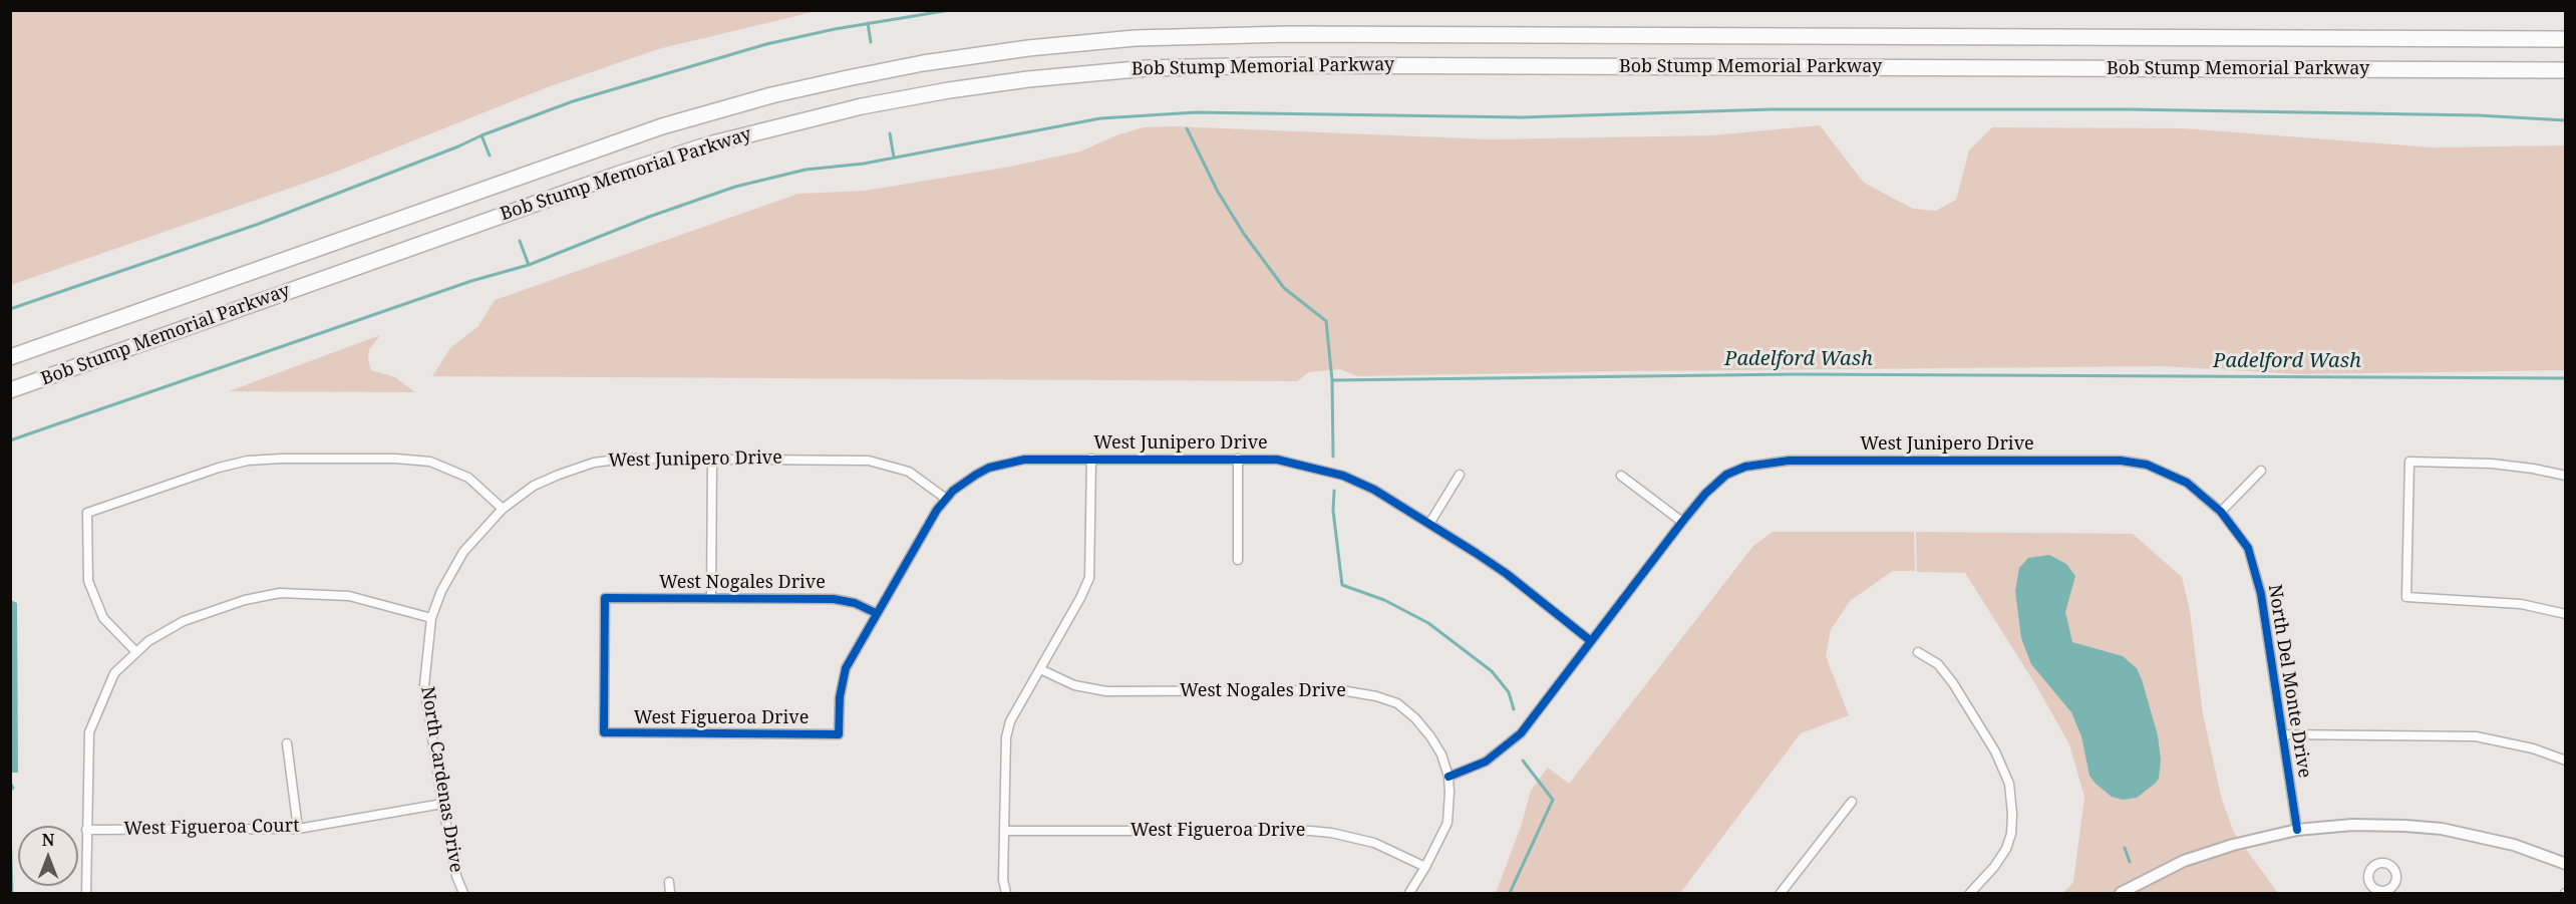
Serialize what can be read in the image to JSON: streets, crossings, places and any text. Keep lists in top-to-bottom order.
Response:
{
  "streets": {
    "highway": ["Bob Stump Memorial Parkway"],
    "street": [
      "West Junipero Drive",
      "West Nogales Drive",
      "North Del Monte Drive",
      "West Figueroa Drive",
      "North Cardenas Drive",
      "West Figueroa Court"
    ]
  },
  "crossings": [
    ["West Junipero Drive", "West Nogales Drive"],
    ["West Junipero Drive", "North Del Monte Drive"],
    ["West Junipero Drive", "North Cardenas Drive"],
    ["West Nogales Drive", "West Figueroa Drive"],
    ["North Cardenas Drive", "West Figueroa Court"]
  ],
  "water": ["Padelford Wash"],
  "north": "top"
}
